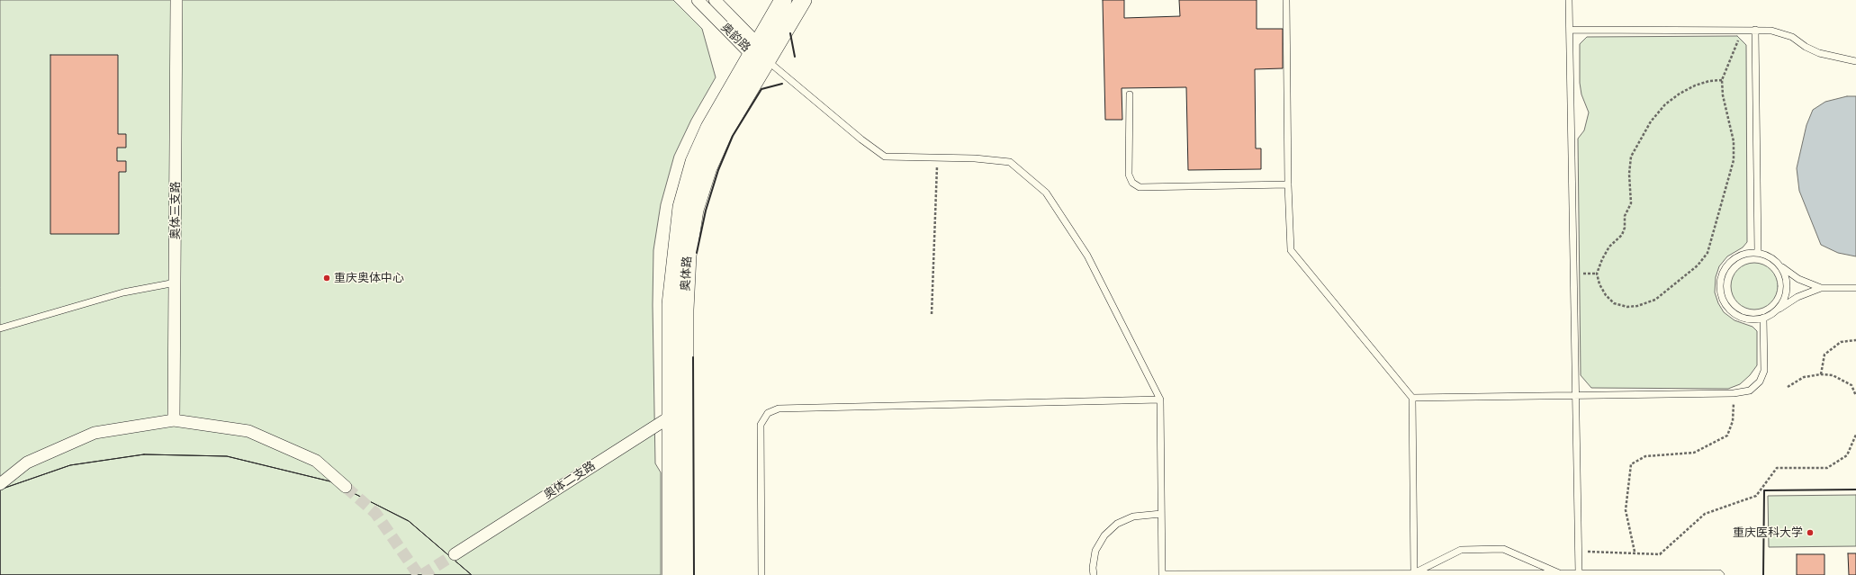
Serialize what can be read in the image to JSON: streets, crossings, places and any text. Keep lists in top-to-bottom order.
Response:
{
  "streets": {
    "main road": ["奥体路"],
    "street": ["奥韵路", "奥体三支路", "奥体二支路"]
  },
  "crossings": [
    ["奥韵路", "奥体路"],
    ["奥体路", "奥体二支路"]
  ],
  "places": ["重庆奥体中心", "重庆医科大学"]
}
